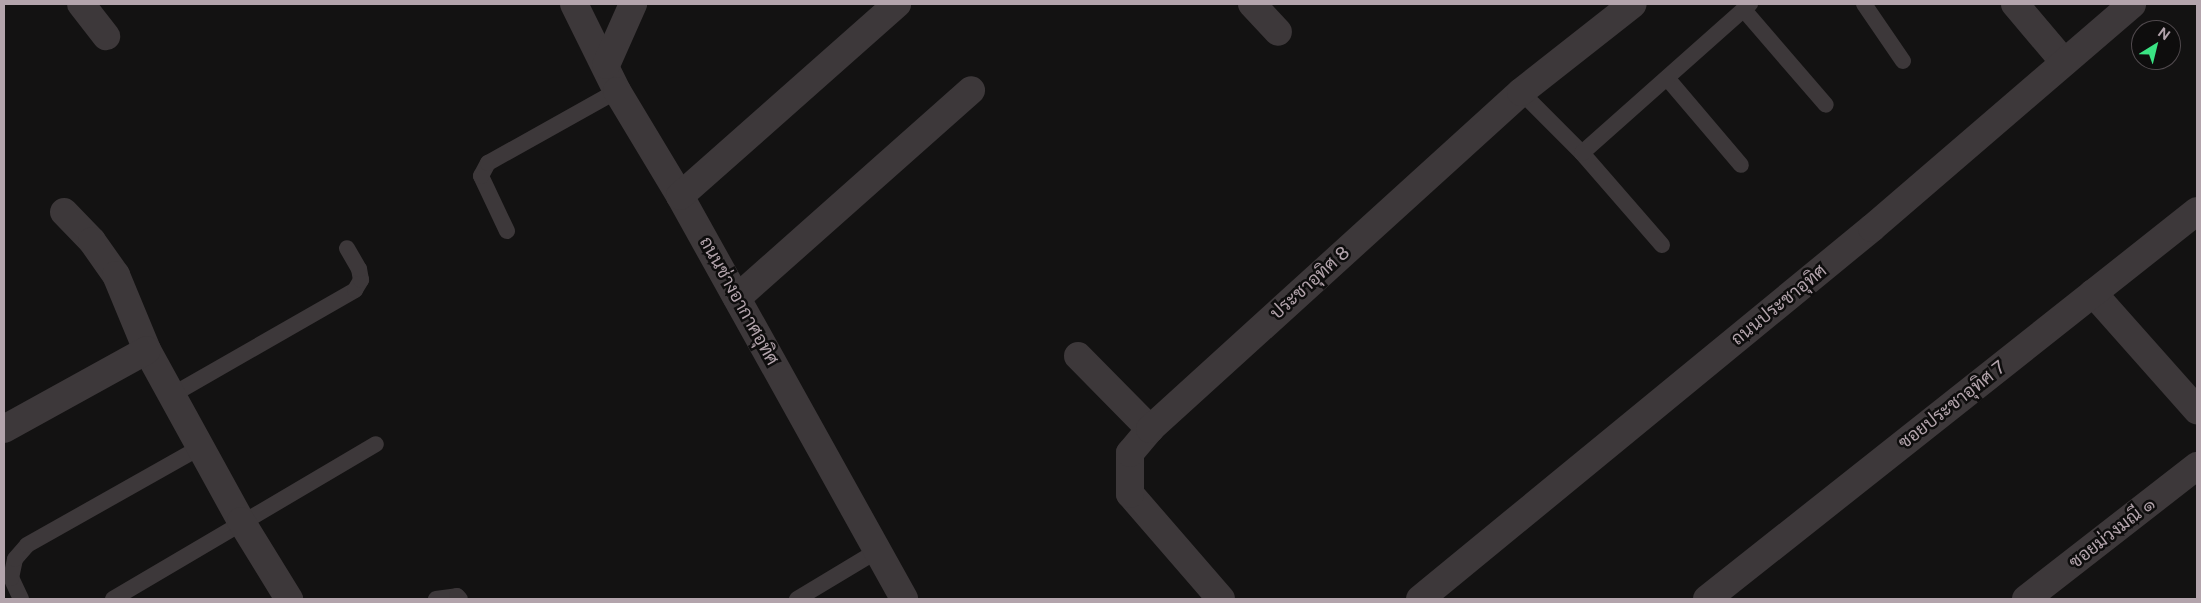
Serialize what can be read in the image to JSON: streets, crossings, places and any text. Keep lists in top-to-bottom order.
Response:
{
  "streets": {
    "street": [
      "ประชาอุทิศ 8",
      "ถนนช่างอากาศอุทิศ",
      "ถนนประชาอุทิศ",
      "ซอยประชาอุทิศ 7",
      "ซอยม่วงมณี ๑"
    ]
  },
  "north": "top right"
}
